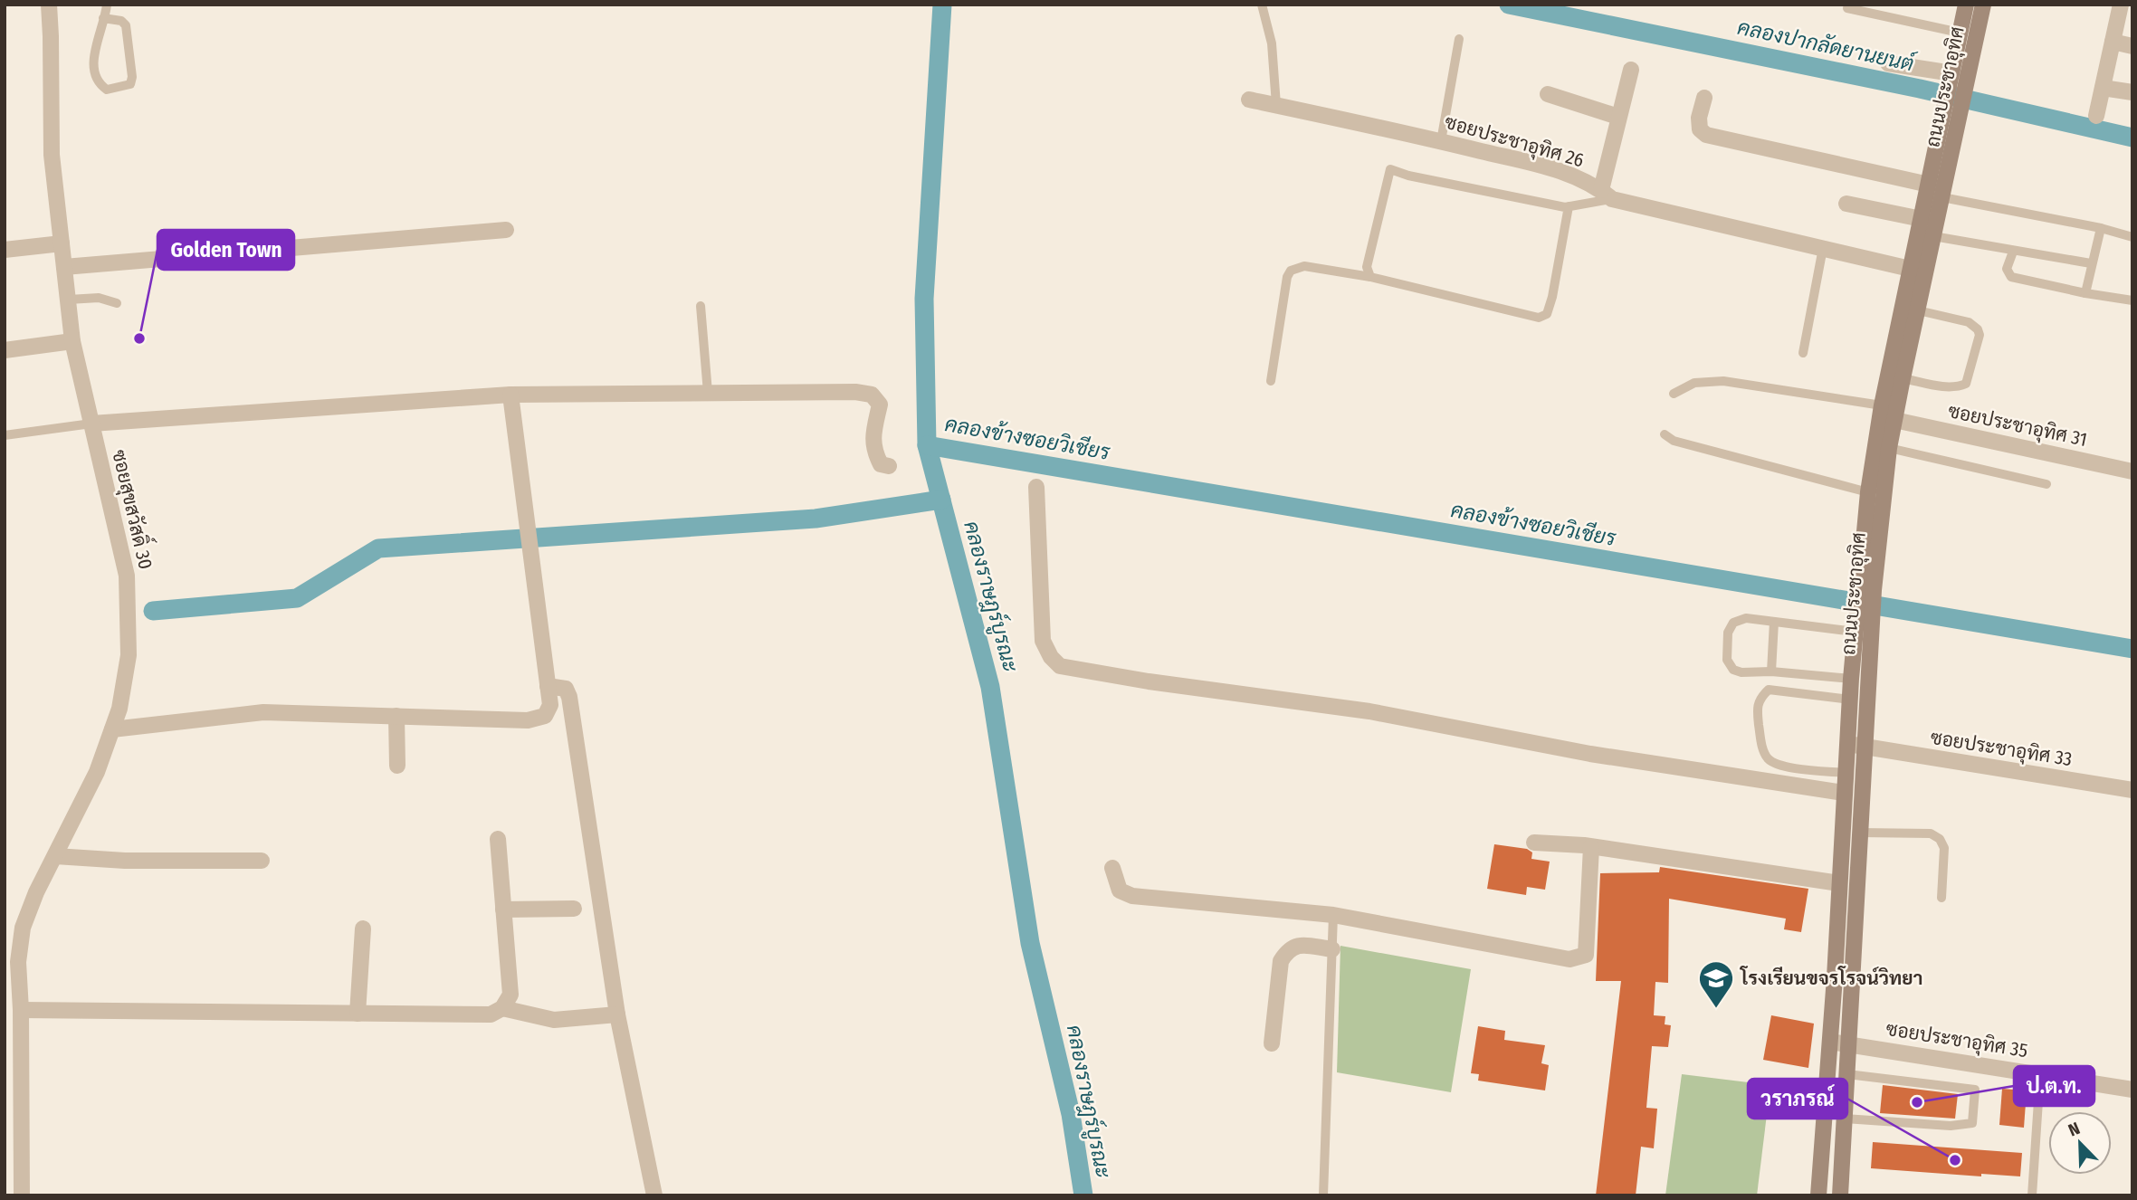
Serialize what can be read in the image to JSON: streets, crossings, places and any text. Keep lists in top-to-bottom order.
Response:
{
  "streets": {
    "main road": ["ถนนประชาอุทิศ"],
    "street": [
      "ซอยประชาอุทิศ 26",
      "ซอยประชาอุทิศ 31",
      "ซอยสุขสวัสดิ์ 30",
      "ซอยประชาอุทิศ 33",
      "ซอยประชาอุทิศ 35"
    ]
  },
  "crossings": [
    ["ถนนประชาอุทิศ", "ซอยประชาอุทิศ 26"],
    ["ถนนประชาอุทิศ", "ซอยประชาอุทิศ 31"],
    ["ถนนประชาอุทิศ", "ซอยประชาอุทิศ 33"],
    ["ถนนประชาอุทิศ", "ซอยประชาอุทิศ 35"]
  ],
  "water": ["คลองปากลัดยานยนต์", "คลองข้างซอยวิเชียร", "คลองราษฎร์บูรณะ"],
  "places": {
    "other": ["Golden Town", "ป.ต.ท.", "วราภรณ์"],
    "school or university": ["โรงเรียนขจรโรจน์วิทยา"]
  },
  "north": "top left"
}
